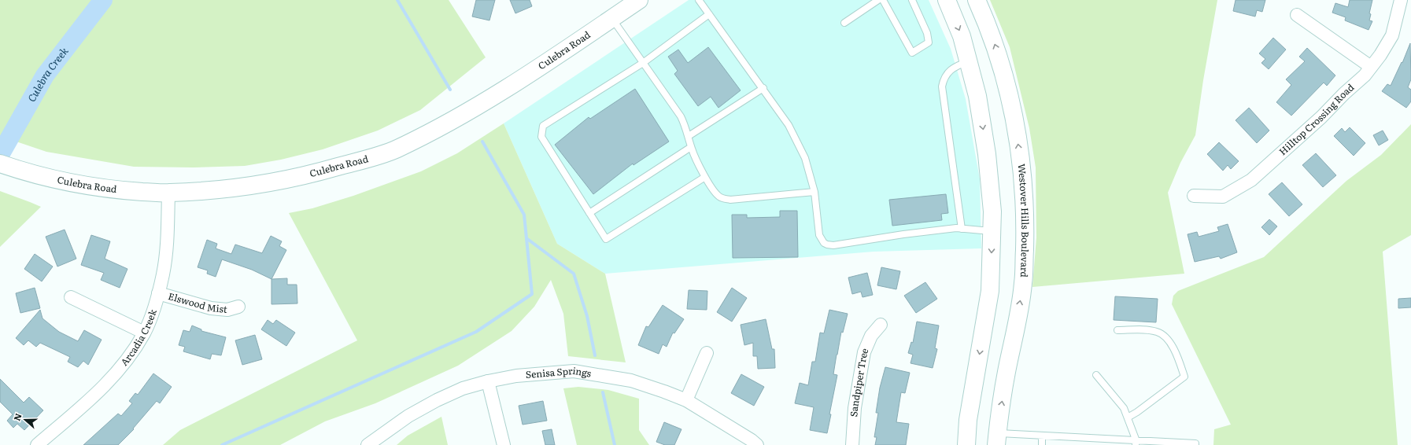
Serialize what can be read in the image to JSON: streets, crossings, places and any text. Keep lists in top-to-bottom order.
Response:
{
  "streets": {
    "main road": ["Culebra Road", "Westover Hills Boulevard"],
    "street": [
      "Hilltop Crossing Road",
      "Elswood Mist",
      "Arcadia Creek",
      "Senisa Springs",
      "Sandpiper Tree"
    ]
  },
  "crossings": [
    ["Culebra Road", "Arcadia Creek"],
    ["Elswood Mist", "Arcadia Creek"]
  ],
  "water": ["Culebra Creek"],
  "north": "left"
}
